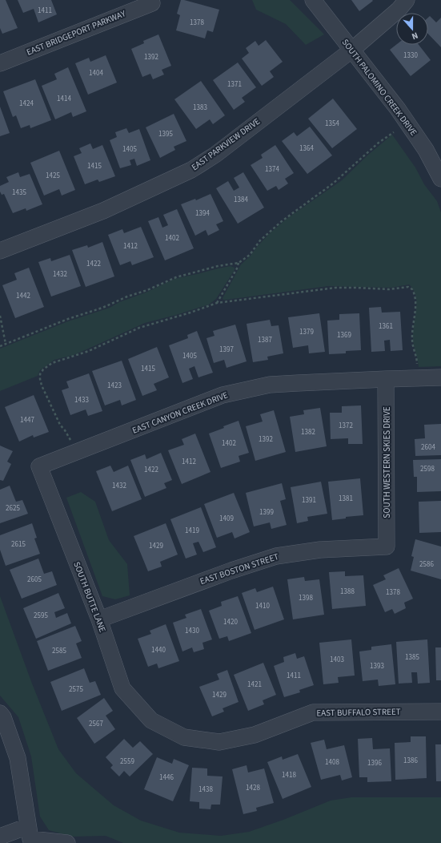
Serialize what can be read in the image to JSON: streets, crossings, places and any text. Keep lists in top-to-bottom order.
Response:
{
  "streets": {
    "street": [
      "EAST BRIDGEPORT PARKWAY",
      "SOUTH PALOMINO CREEK DRIVE",
      "EAST PARKVIEW DRIVE",
      "EAST CANYON CREEK DRIVE",
      "SOUTH WESTERN SKIES DRIVE",
      "EAST BOSTON STREET",
      "SOUTH BUTTE LANE",
      "EAST BUFFALO STREET"
    ]
  },
  "crossings": [
    ["SOUTH PALOMINO CREEK DRIVE", "EAST PARKVIEW DRIVE"],
    ["EAST CANYON CREEK DRIVE", "SOUTH WESTERN SKIES DRIVE"],
    ["EAST CANYON CREEK DRIVE", "SOUTH BUTTE LANE"],
    ["SOUTH WESTERN SKIES DRIVE", "EAST BOSTON STREET"],
    ["EAST BOSTON STREET", "SOUTH BUTTE LANE"],
    ["SOUTH BUTTE LANE", "EAST BUFFALO STREET"]
  ],
  "house_numbers": [
    "1411",
    "1378",
    "1330",
    "1392",
    "1404",
    "1371",
    "1414",
    "1424",
    "1383",
    "1354",
    "1395",
    "1364",
    "1405",
    "1415",
    "1374",
    "1425",
    "1435",
    "1384",
    "1394",
    "1402",
    "1412",
    "1422",
    "1432",
    "1442",
    "1361",
    "1379",
    "1369",
    "1387",
    "1397",
    "1405",
    "1415",
    "1423",
    "1433",
    "1447",
    "1372",
    "1382",
    "1392",
    "1402",
    "2604",
    "1412",
    "2598",
    "1422",
    "1432",
    "1381",
    "1391",
    "2625",
    "1399",
    "1409",
    "1419",
    "2615",
    "1429",
    "2586",
    "2605",
    "1388",
    "1378",
    "1398",
    "1410",
    "2595",
    "1420",
    "1430",
    "1440",
    "2585",
    "1385",
    "1403",
    "1393",
    "1411",
    "1421",
    "2575",
    "1429",
    "2567",
    "1386",
    "2559",
    "1408",
    "1396",
    "1418",
    "1446",
    "1428",
    "1438"
  ],
  "north": "bottom"
}
